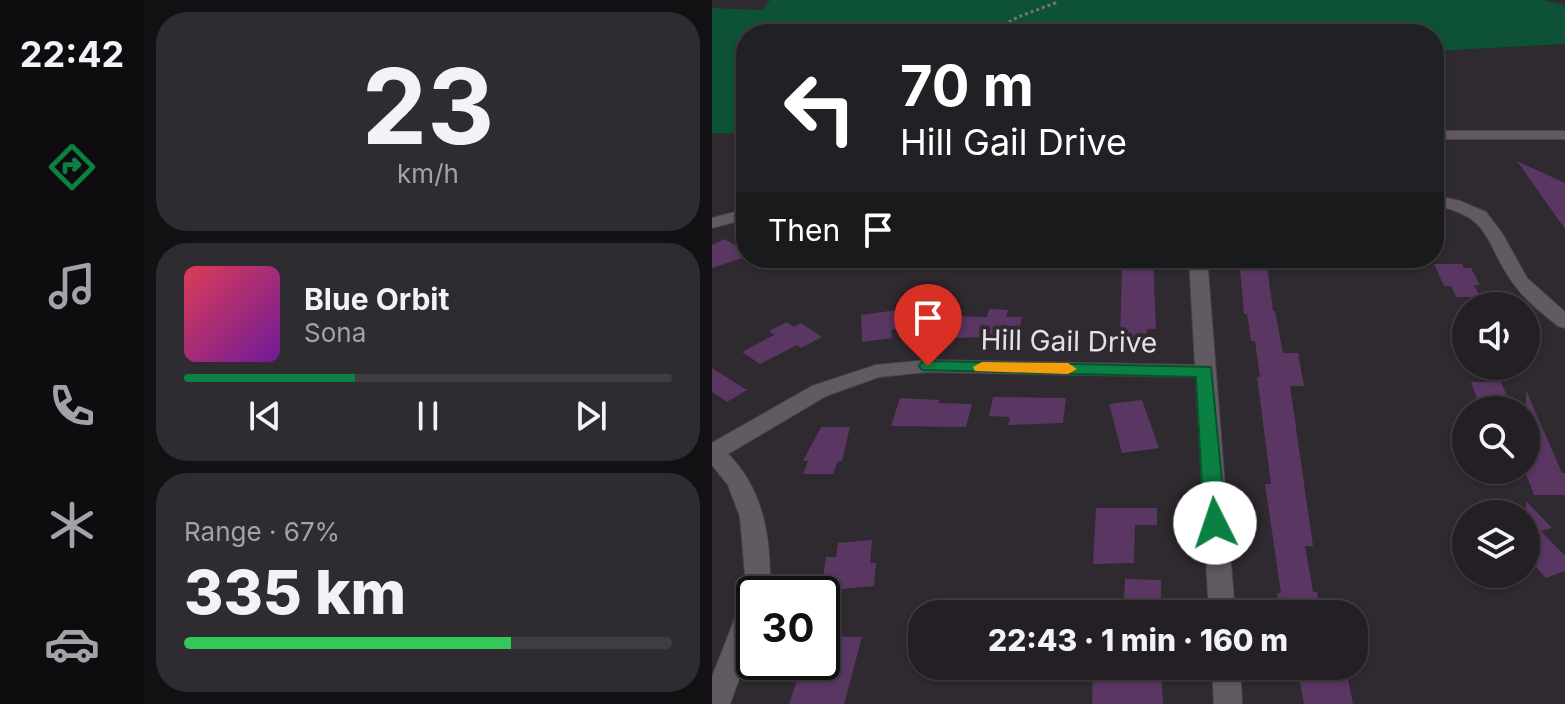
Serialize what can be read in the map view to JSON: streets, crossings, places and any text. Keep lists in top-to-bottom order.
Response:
{
  "streets": {
    "street": ["Hill Gail Drive"]
  },
  "page": {
    "tabs": "22:42",
    "tile": [
      ["23", "km/h"],
      ["Range · 67%", "335 km"]
    ],
    "turn": ["70 m", "Hill Gail Drive"],
    "then": "Then",
    "song": ["Blue Orbit", "Sona"],
    "limit": "30",
    "trip": "22:43 · 1 min · 160 m"
  }
}
